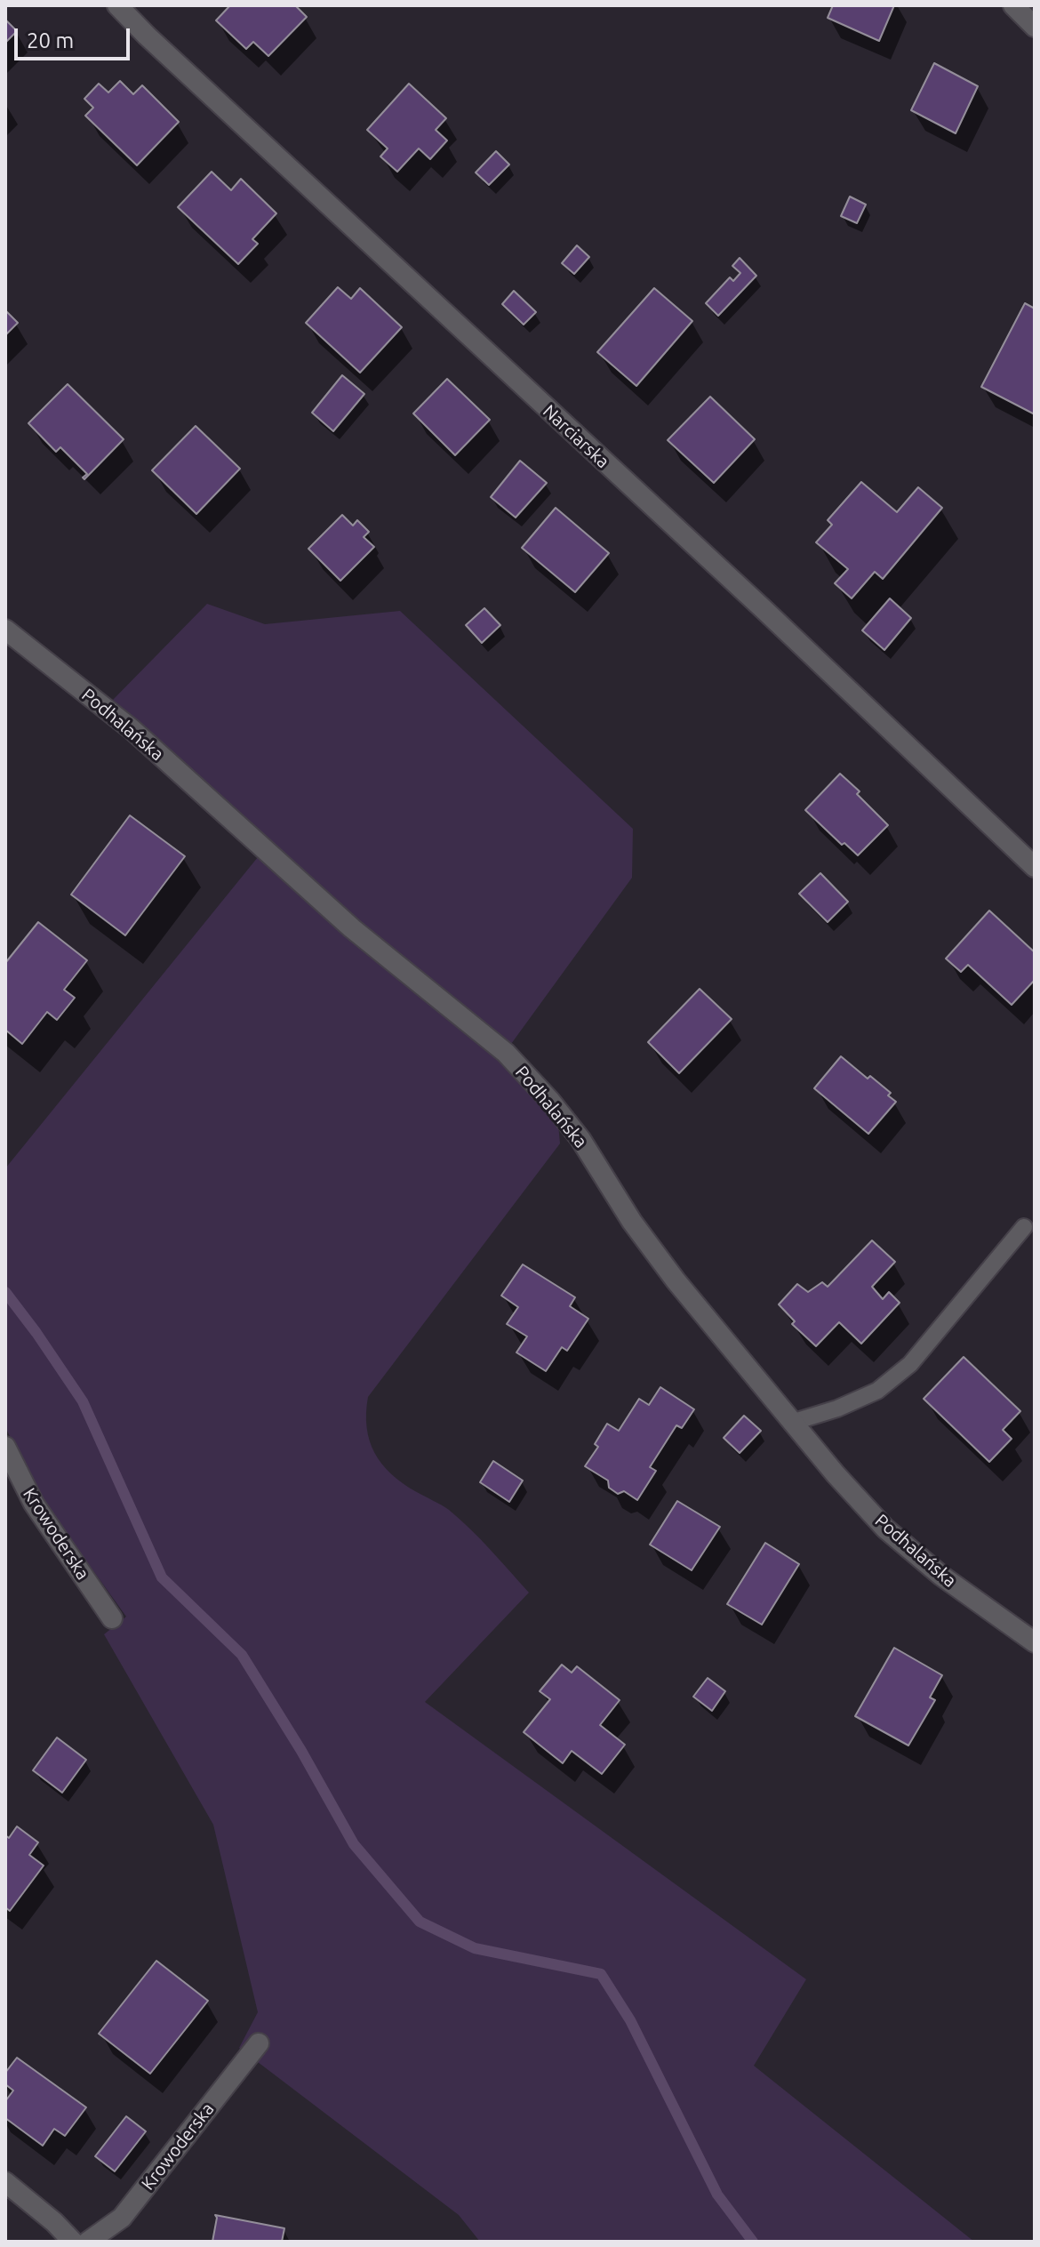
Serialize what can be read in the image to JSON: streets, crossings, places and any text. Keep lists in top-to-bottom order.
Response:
{
  "streets": {
    "street": ["Narciarska", "Podhalańska", "Krowoderska"]
  },
  "scale_bar": "20 m"
}
